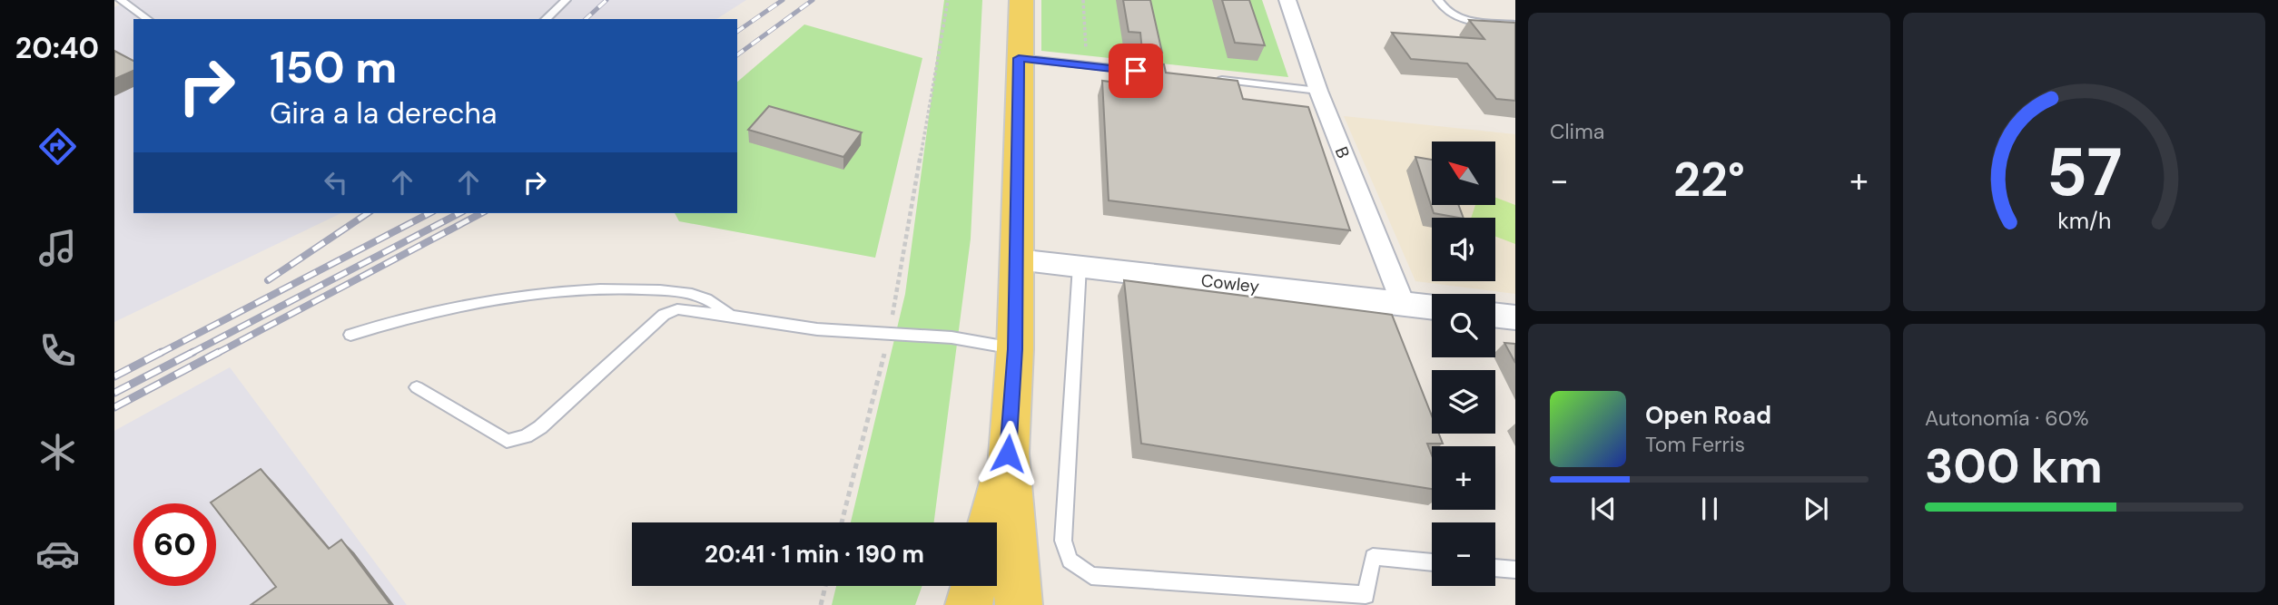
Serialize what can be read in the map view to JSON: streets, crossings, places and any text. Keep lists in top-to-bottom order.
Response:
{
  "streets": {
    "street": ["B", "Cowley"]
  },
  "crossings": [
    ["B", "Cowley"]
  ],
  "north": "top left",
  "page": {
    "tabs": "20:40",
    "tile": [
      "Clima",
      ["Autonomía · 60%", "300 km"]
    ],
    "turn": ["150 m", "Gira a la derecha"],
    "map_buttons": ["+", "−"],
    "heat": ["−", "22°", "+"],
    "song": ["Open Road", "Tom Ferris"],
    "limit": "60",
    "trip": "20:41 · 1 min · 190 m",
    "gauge": ["57", "km/h"]
  }
}
